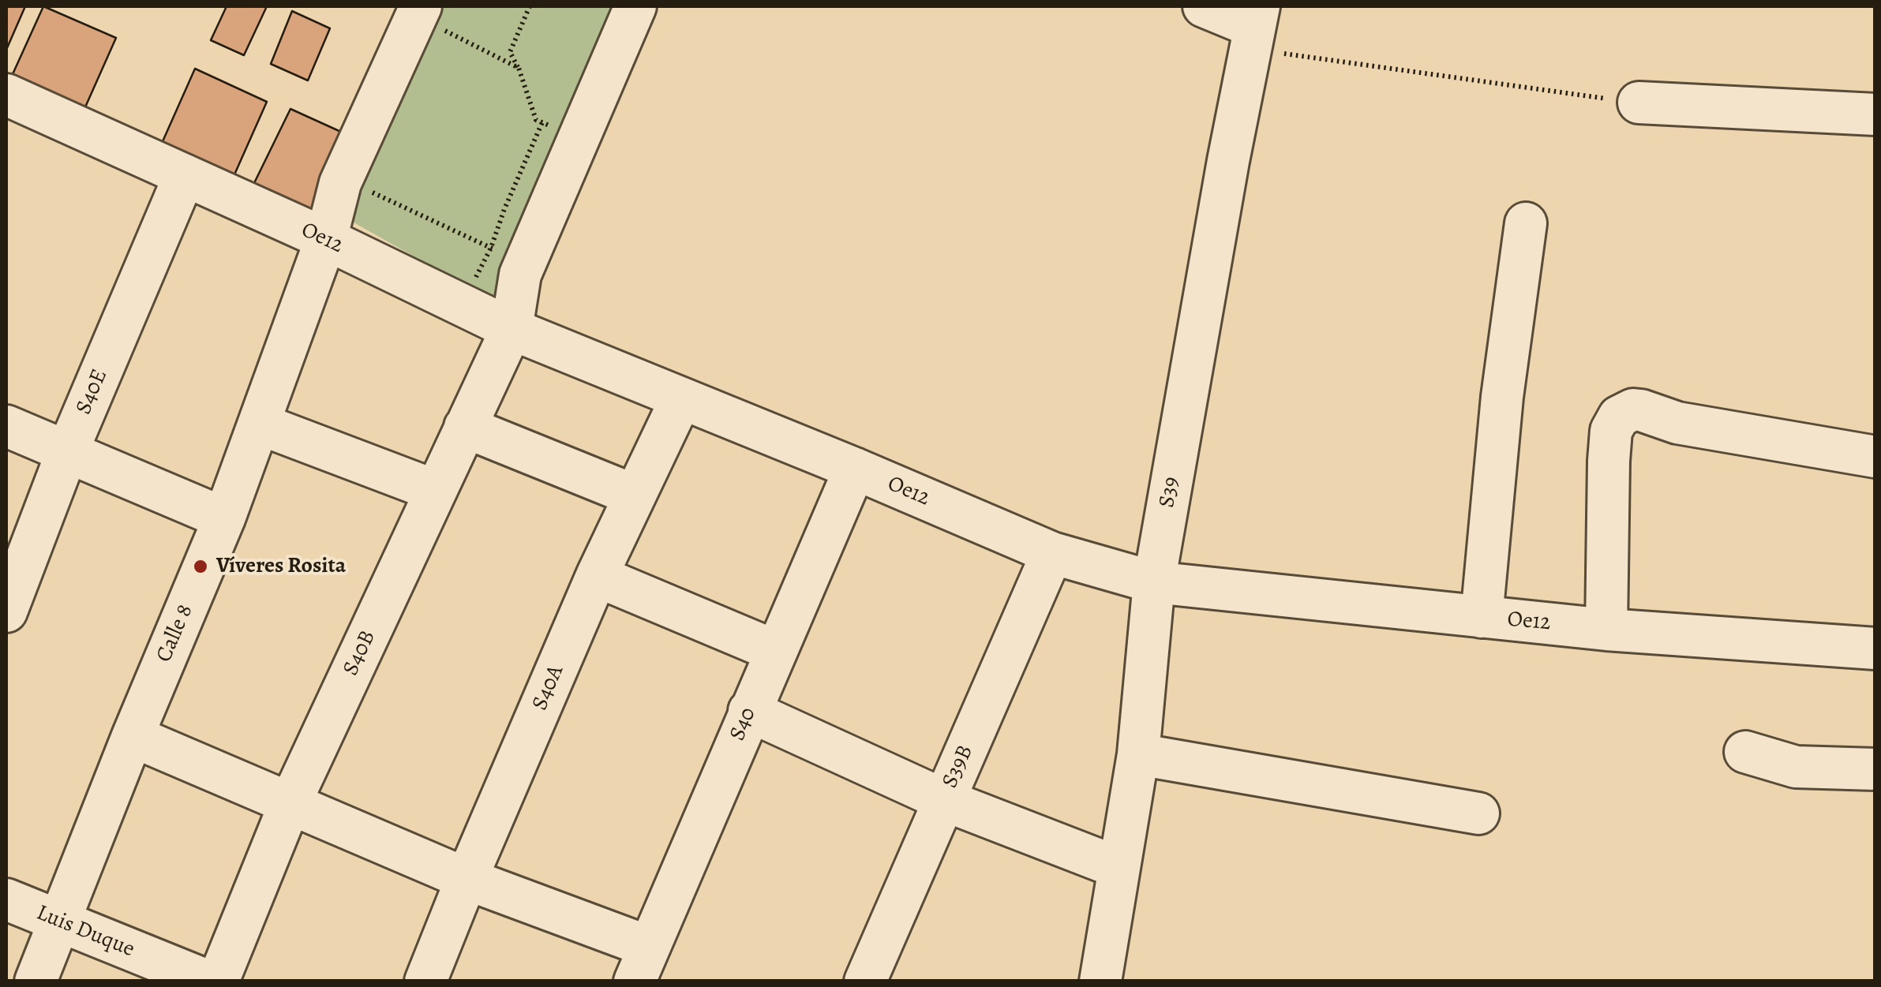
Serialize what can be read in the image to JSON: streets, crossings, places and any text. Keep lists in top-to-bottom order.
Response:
{
  "streets": {
    "street": [
      "Oe12",
      "S40E",
      "S39",
      "Calle 8",
      "S40B",
      "S40A",
      "S40",
      "S39B",
      "Luis Duque"
    ]
  },
  "crossings": [
    ["Oe12", "S40E"],
    ["Oe12", "S39"],
    ["Oe12", "Calle 8"],
    ["Oe12", "S40B"],
    ["Oe12", "S40A"],
    ["Oe12", "S40"],
    ["Oe12", "S39B"],
    ["Calle 8", "Luis Duque"]
  ],
  "places": ["Víveres Rosita"]
}
